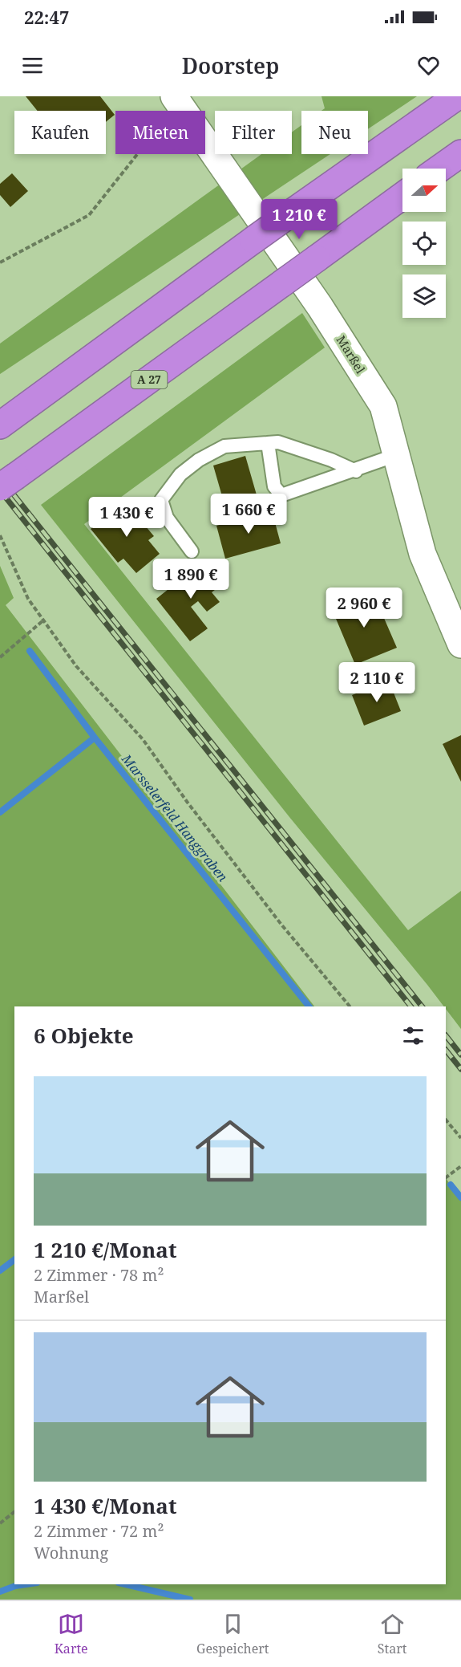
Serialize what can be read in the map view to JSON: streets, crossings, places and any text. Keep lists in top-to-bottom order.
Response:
{
  "streets": {
    "highway": ["A 27"],
    "street": ["Marßel"]
  },
  "water": ["Marsselerfeld Hanggraben"],
  "north": "right",
  "page": {
    "status": "22:47",
    "header": "Doorstep",
    "chip": [
      "Kaufen",
      "Mieten",
      "Filter",
      "Neu"
    ],
    "price": [
      "1 210 €",
      "1 660 €",
      "1 430 €",
      "1 890 €",
      "2 960 €",
      "2 110 €"
    ],
    "heading": "6 Objekte",
    "list": [
      {
        "name": "1 210 €/Monat",
        "note": "2 Zimmer · 78 m² · Marßel"
      },
      {
        "name": "1 430 €/Monat",
        "note": "2 Zimmer · 72 m² · Wohnung"
      }
    ],
    "tabs": ["Karte", "Gespeichert", "Start"]
  }
}
